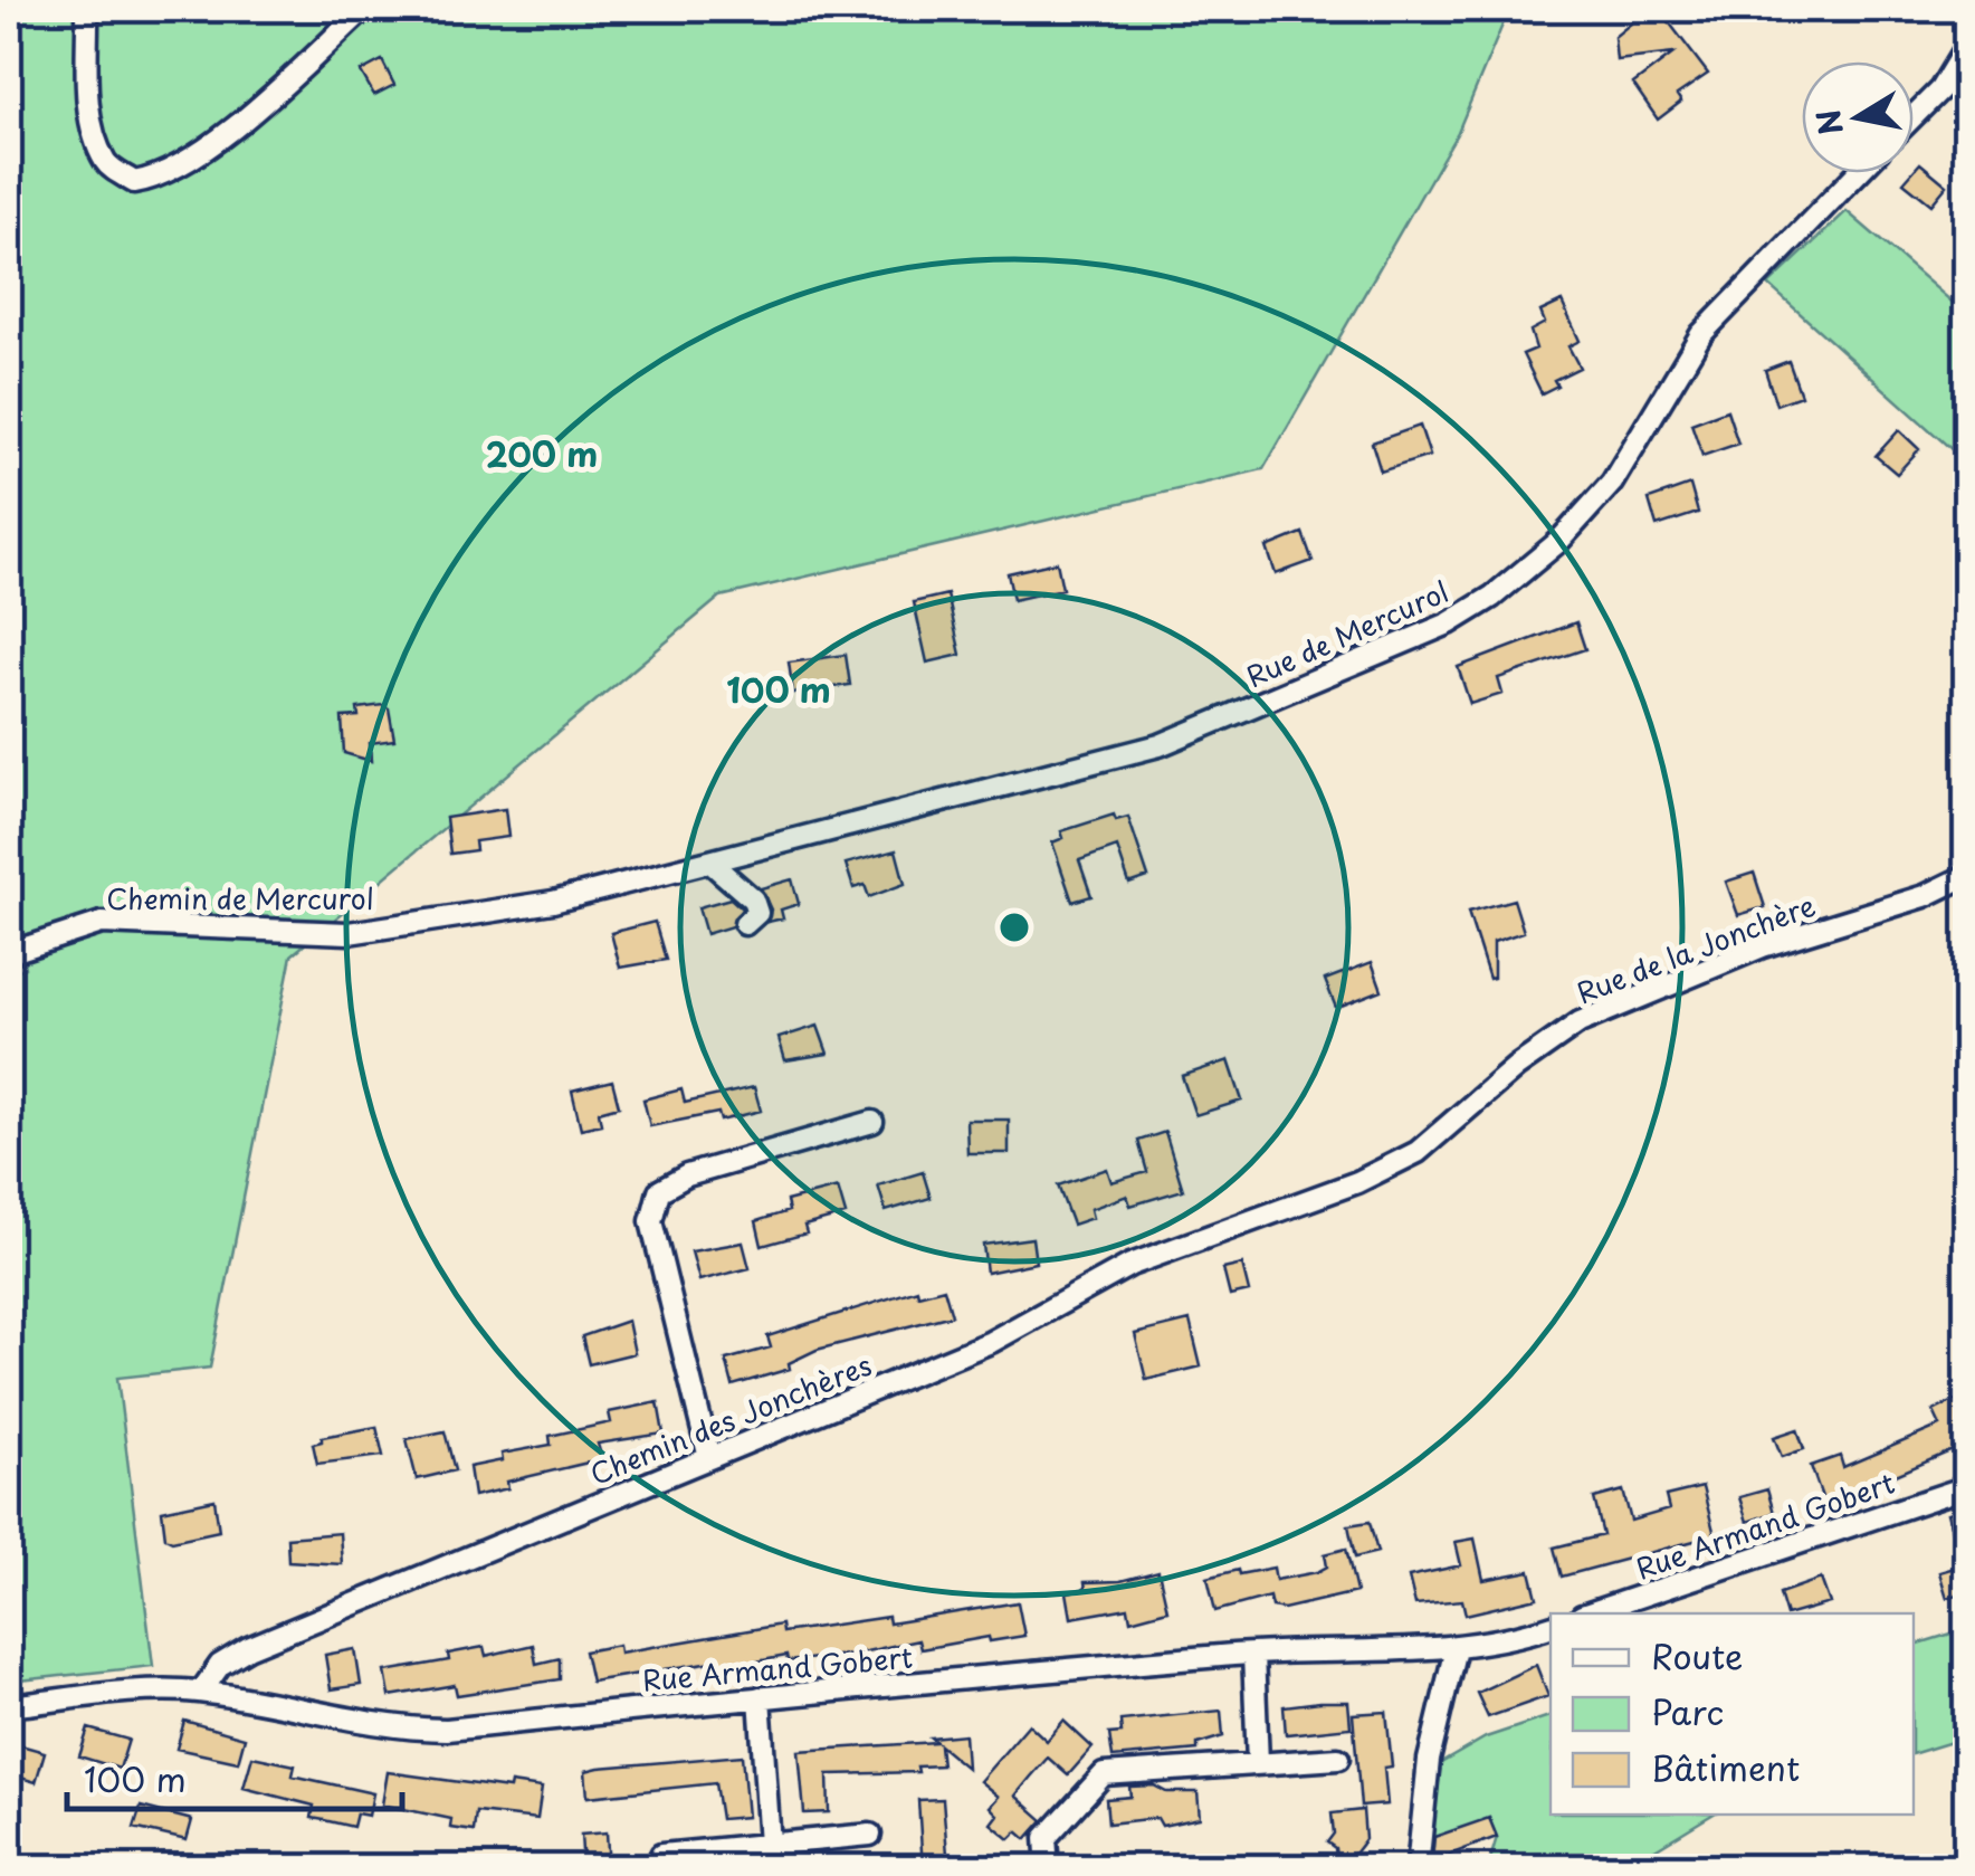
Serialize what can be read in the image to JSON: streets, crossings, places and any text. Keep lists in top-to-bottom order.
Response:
{
  "streets": {
    "street": [
      "Rue de Mercurol",
      "Chemin de Mercurol",
      "Rue de la Jonchère",
      "Chemin des Jonchères",
      "Rue Armand Gobert"
    ]
  },
  "crossings": [
    ["Rue de Mercurol", "Chemin de Mercurol"],
    ["Rue de la Jonchère", "Chemin des Jonchères"],
    ["Chemin des Jonchères", "Rue Armand Gobert"]
  ],
  "legend": ["Route", "Parc", "Bâtiment"],
  "scale_bar": "100 m",
  "north": "left",
  "rings": ["200 m", "100 m"]
}
